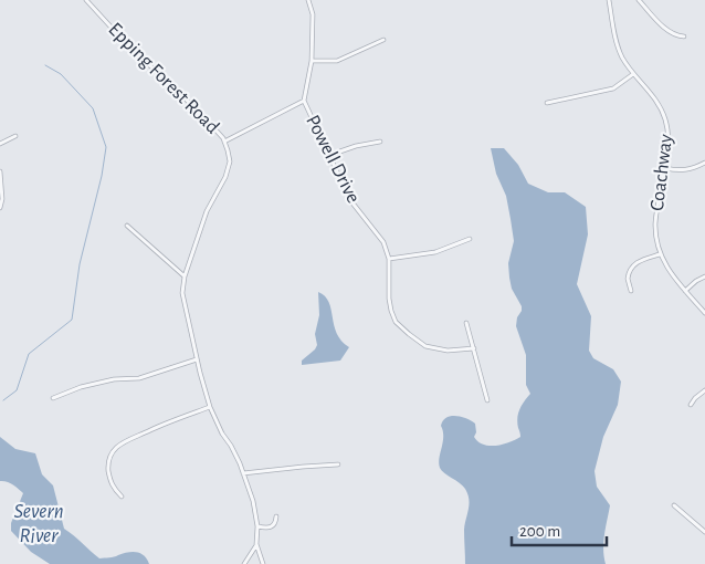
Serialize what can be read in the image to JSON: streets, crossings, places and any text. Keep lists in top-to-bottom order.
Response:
{
  "streets": {
    "street": ["Epping Forest Road", "Powell Drive", "Coachway"]
  },
  "water": ["Severn River"],
  "scale_bar": "200 m"
}
